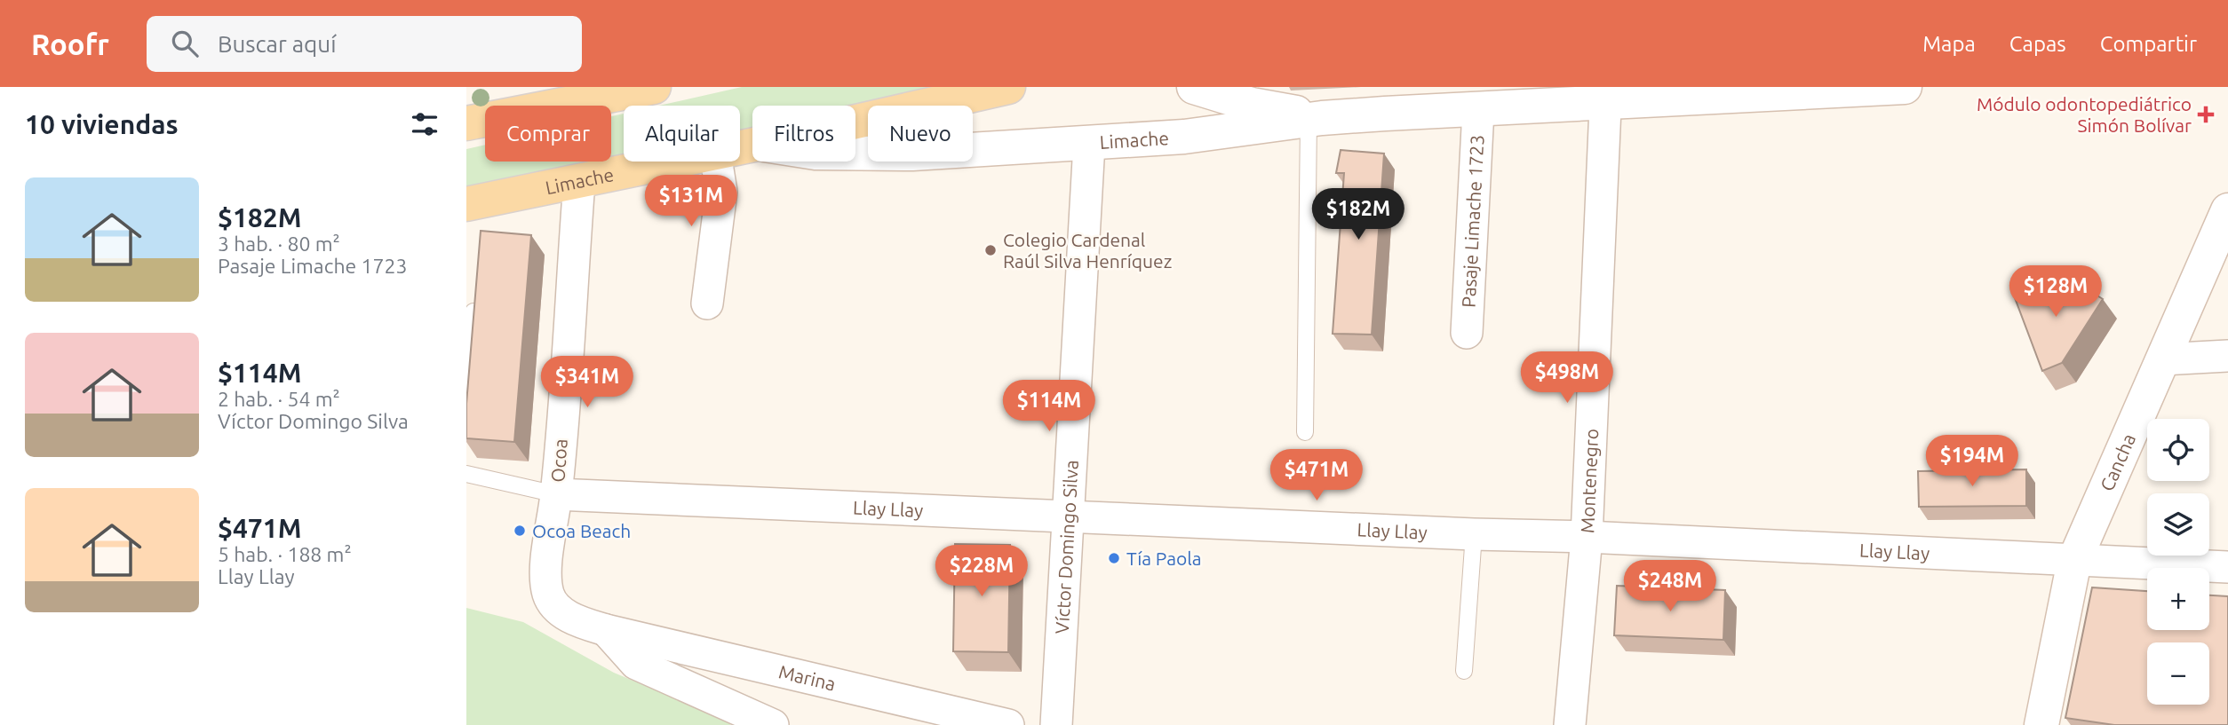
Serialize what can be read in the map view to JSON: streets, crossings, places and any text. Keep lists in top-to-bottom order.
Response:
{
  "streets": {
    "main road": ["Limache", "Cancha"],
    "street": [
      "Pasaje Limache 1723",
      "Ocoa",
      "Montenegro",
      "Llay Llay",
      "Víctor Domingo Silva",
      "Marina"
    ]
  },
  "crossings": [
    ["Limache", "Pasaje Limache 1723"],
    ["Limache", "Ocoa"],
    ["Limache", "Montenegro"],
    ["Limache", "Víctor Domingo Silva"],
    ["Ocoa", "Llay Llay"],
    ["Ocoa", "Marina"],
    ["Cancha", "Llay Llay"],
    ["Montenegro", "Llay Llay"],
    ["Llay Llay", "Víctor Domingo Silva"]
  ],
  "places": {
    "health": ["Módulo odontopediátrico Simón Bolívar"],
    "other": ["Colegio Cardenal Raúl Silva Henríquez", "Ocoa Beach", "Tía Paola"]
  },
  "page": {
    "header": "Roofr",
    "search": "Buscar aquí",
    "nav": ["Mapa", "Capas", "Compartir"],
    "heading": "10 viviendas",
    "chip": [
      "Comprar",
      "Alquilar",
      "Filtros",
      "Nuevo"
    ],
    "list": [
      {
        "name": "$182M",
        "note": "3 hab. · 80 m² · Pasaje Limache 1723"
      },
      {
        "name": "$114M",
        "note": "2 hab. · 54 m² · Víctor Domingo Silva"
      },
      {
        "name": "$471M",
        "note": "5 hab. · 188 m² · Llay Llay"
      }
    ],
    "price": [
      "$131M",
      "$182M",
      "$128M",
      "$498M",
      "$341M",
      "$114M",
      "$194M",
      "$471M",
      "$228M",
      "$248M"
    ],
    "map_buttons": ["+", "−"]
  }
}
